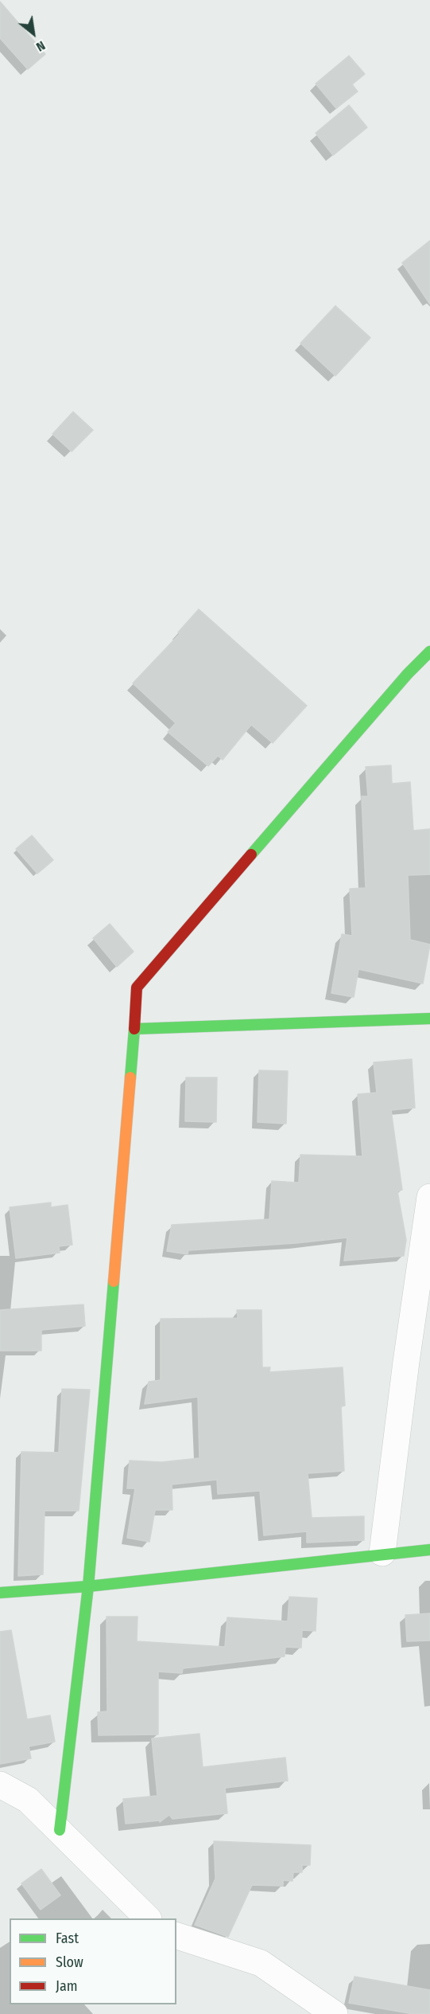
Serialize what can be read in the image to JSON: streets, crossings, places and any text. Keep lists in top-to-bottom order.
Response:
{
  "legend": ["Fast", "Slow", "Jam"],
  "north": "bottom right"
}
